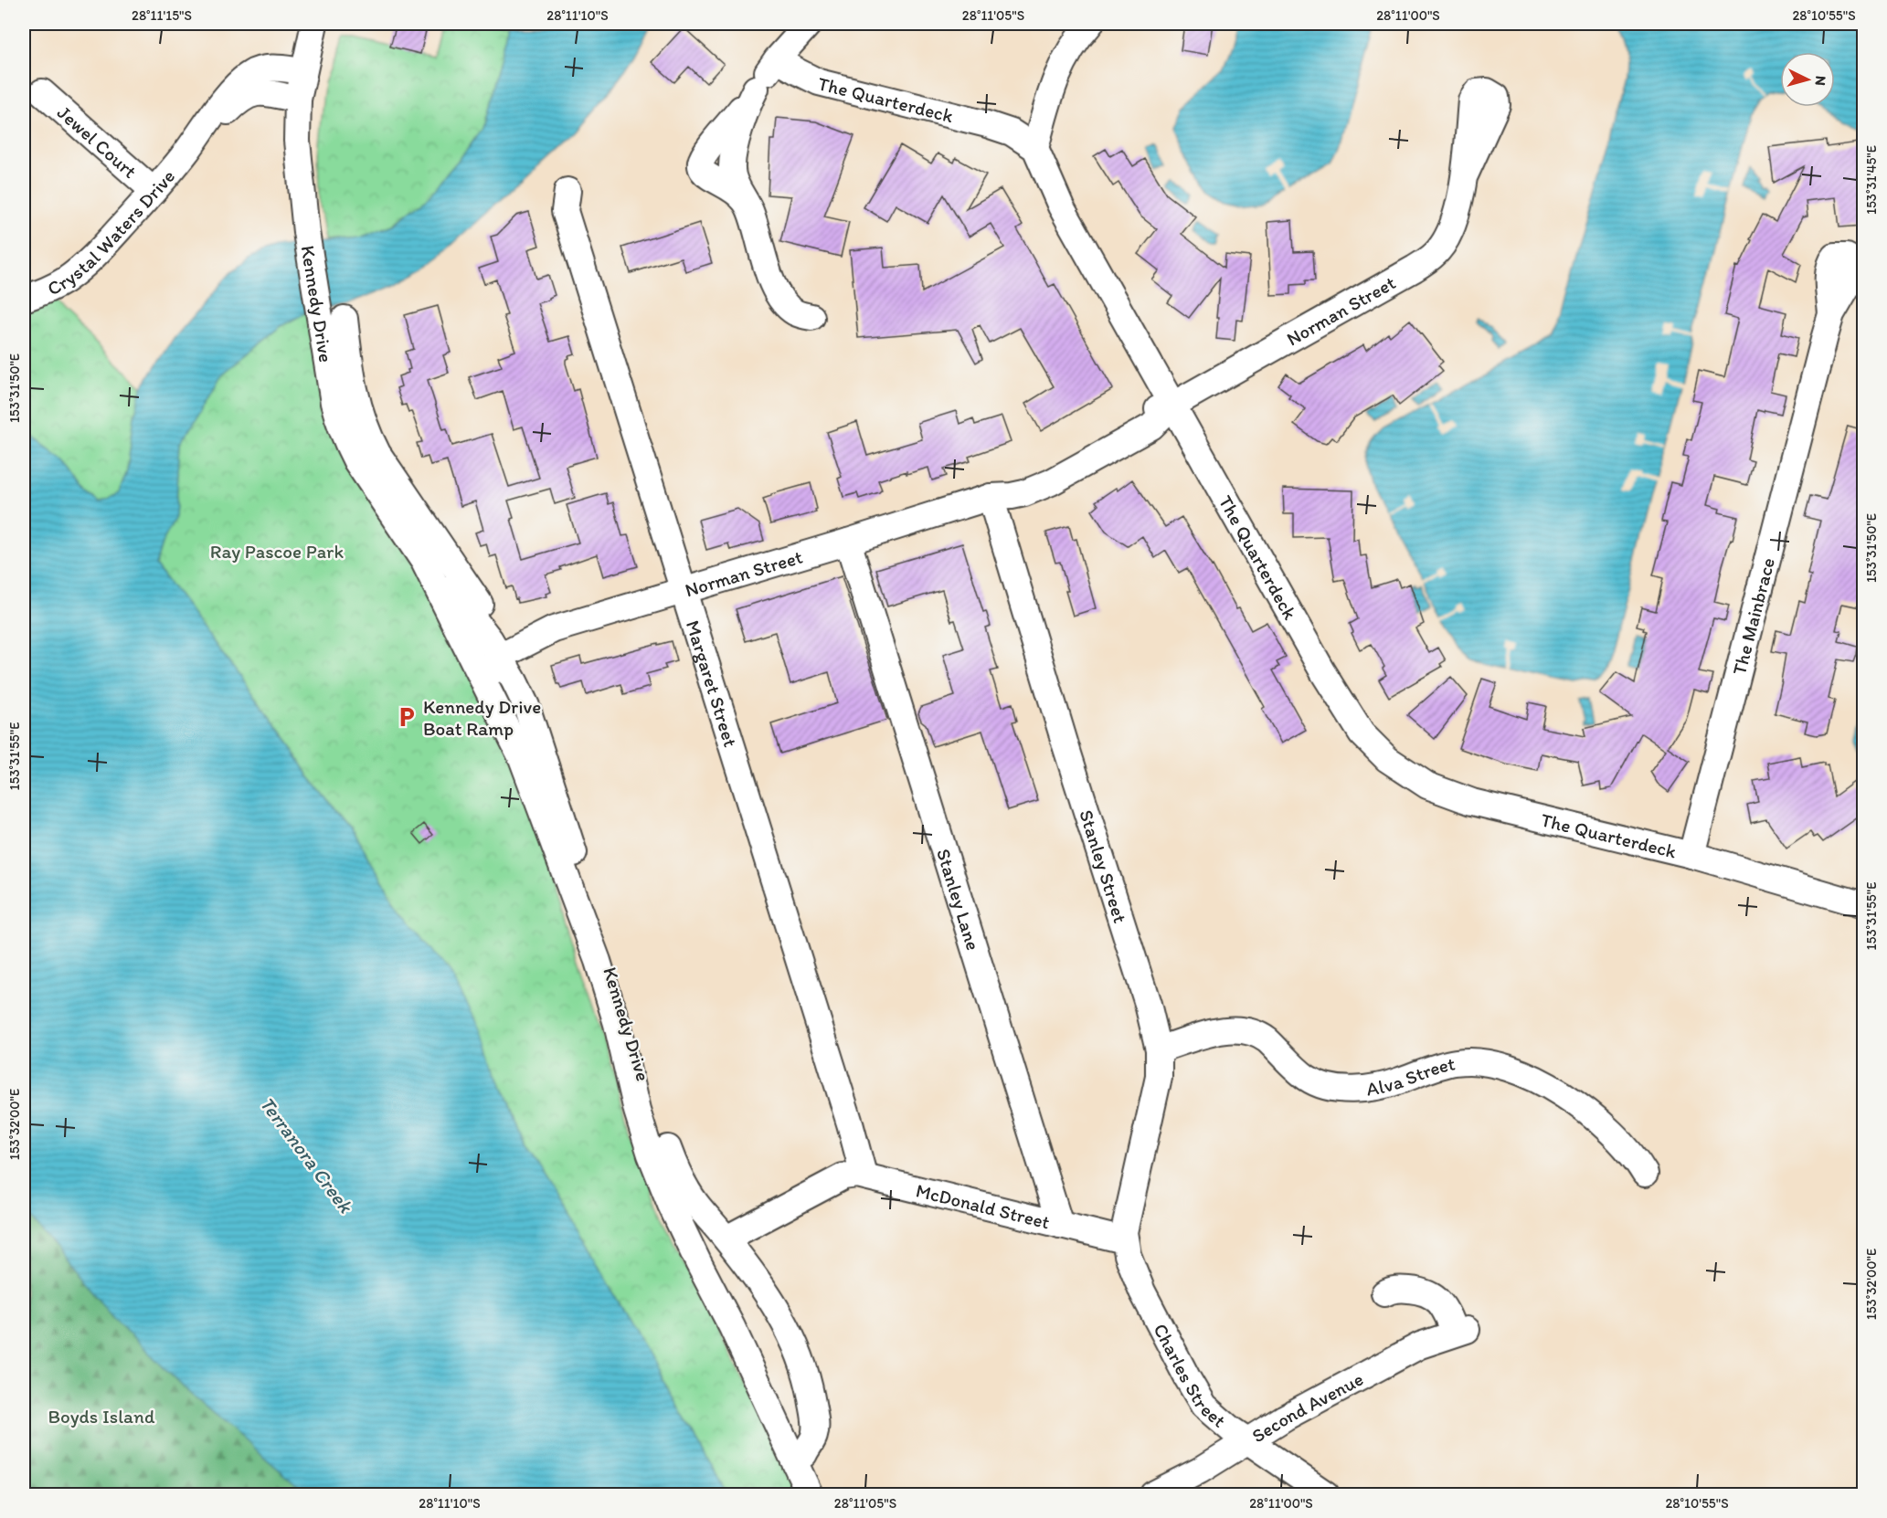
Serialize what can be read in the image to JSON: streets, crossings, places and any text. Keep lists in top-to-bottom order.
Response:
{
  "streets": {
    "street": [
      "The Quarterdeck",
      "Jewel Court",
      "Crystal Waters Drive",
      "Kennedy Drive",
      "Norman Street",
      "The Mainbrace",
      "Margaret Street",
      "Stanley Street",
      "Stanley Lane",
      "Alva Street",
      "McDonald Street",
      "Charles Street",
      "Second Avenue"
    ]
  },
  "crossings": [
    ["The Quarterdeck", "Norman Street"],
    ["The Quarterdeck", "The Mainbrace"],
    ["Jewel Court", "Crystal Waters Drive"],
    ["Crystal Waters Drive", "Kennedy Drive"],
    ["Kennedy Drive", "Norman Street"],
    ["Norman Street", "Margaret Street"],
    ["Norman Street", "Stanley Street"],
    ["Norman Street", "Stanley Lane"],
    ["Margaret Street", "McDonald Street"],
    ["Stanley Street", "Alva Street"],
    ["Stanley Street", "McDonald Street"],
    ["Stanley Street", "Charles Street"],
    ["Stanley Lane", "McDonald Street"],
    ["McDonald Street", "Charles Street"],
    ["Charles Street", "Second Avenue"]
  ],
  "water": ["Terranora Creek"],
  "parks": ["Ray Pascoe Park", "Boyds Island"],
  "places": {
    "parking": ["Kennedy Drive Boat Ramp"]
  },
  "north": "right",
  "coordinates": [
    "28°11'15\"S",
    "28°11'10\"S",
    "28°11'05\"S",
    "28°11'00\"S",
    "28°10'55\"S",
    "153°31'45\"E",
    "153°31'50\"E",
    "153°31'55\"E",
    "153°32'00\"E"
  ]
}
